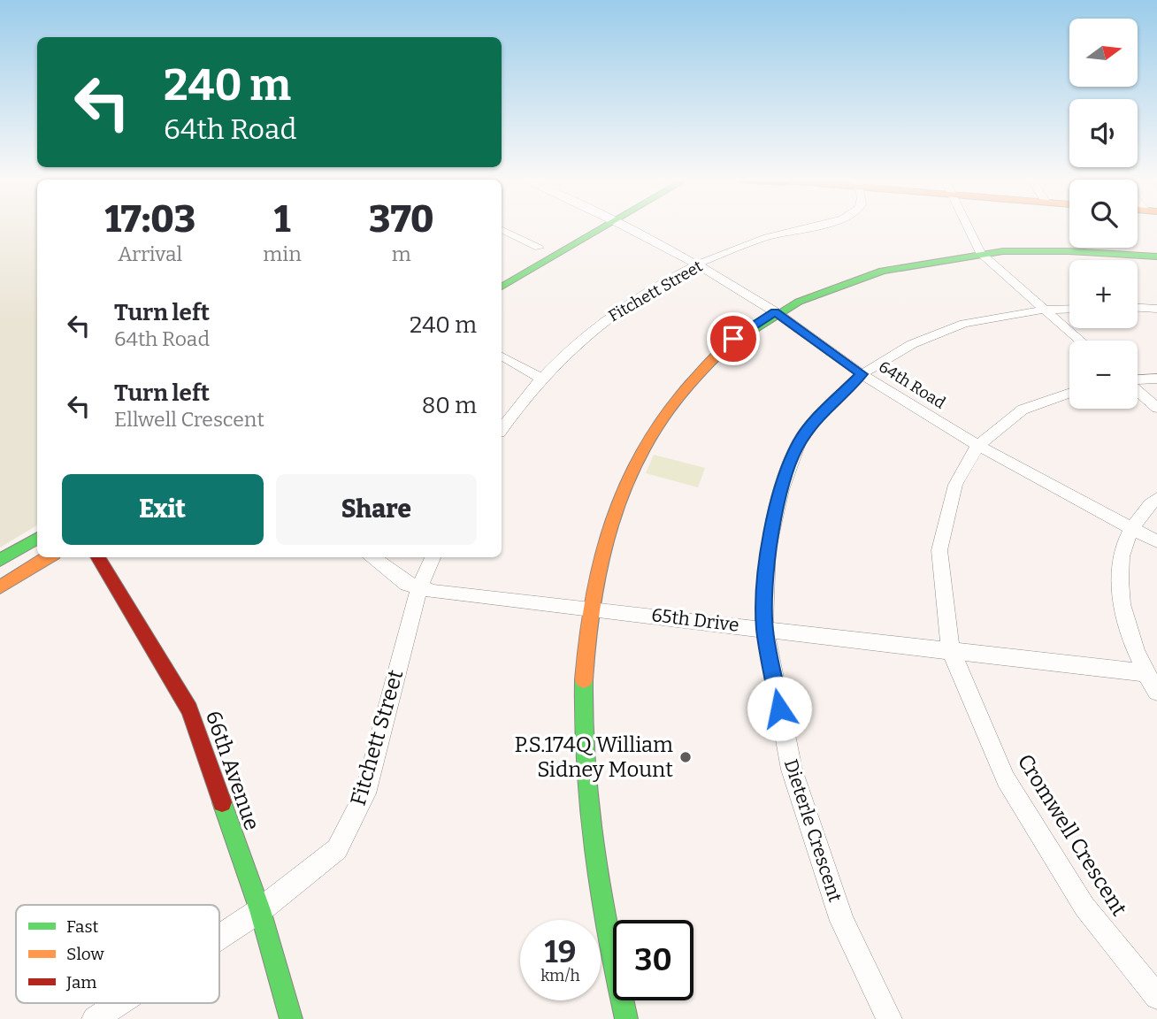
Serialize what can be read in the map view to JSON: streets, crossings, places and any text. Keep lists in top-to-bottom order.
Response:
{
  "streets": {
    "street": [
      "Fitchett Street",
      "64th Road",
      "65th Drive",
      "66th Avenue",
      "Dieterle Crescent",
      "Cromwell Crescent"
    ]
  },
  "crossings": [
    ["Fitchett Street", "64th Road"],
    ["Fitchett Street", "65th Drive"],
    ["Fitchett Street", "66th Avenue"],
    ["64th Road", "Dieterle Crescent"],
    ["64th Road", "Cromwell Crescent"],
    ["65th Drive", "Dieterle Crescent"],
    ["65th Drive", "Cromwell Crescent"]
  ],
  "places": ["P.S.174Q William Sidney Mount"],
  "legend": ["Fast", "Slow", "Jam"],
  "north": "right",
  "page": {
    "map_buttons": ["+", "−"],
    "turn": ["240 m", "64th Road"],
    "eta": [
      "17:03",
      "Arrival",
      "1",
      "min",
      "370",
      "m"
    ],
    "list": [
      {
        "name": "Turn left",
        "note": "64th Road",
        "value": "240 m"
      },
      {
        "name": "Turn left",
        "note": "Ellwell Crescent",
        "value": "80 m"
      }
    ],
    "buttons": ["Exit", "Share"],
    "speed": "19 km/h",
    "limit": "30"
  }
}
